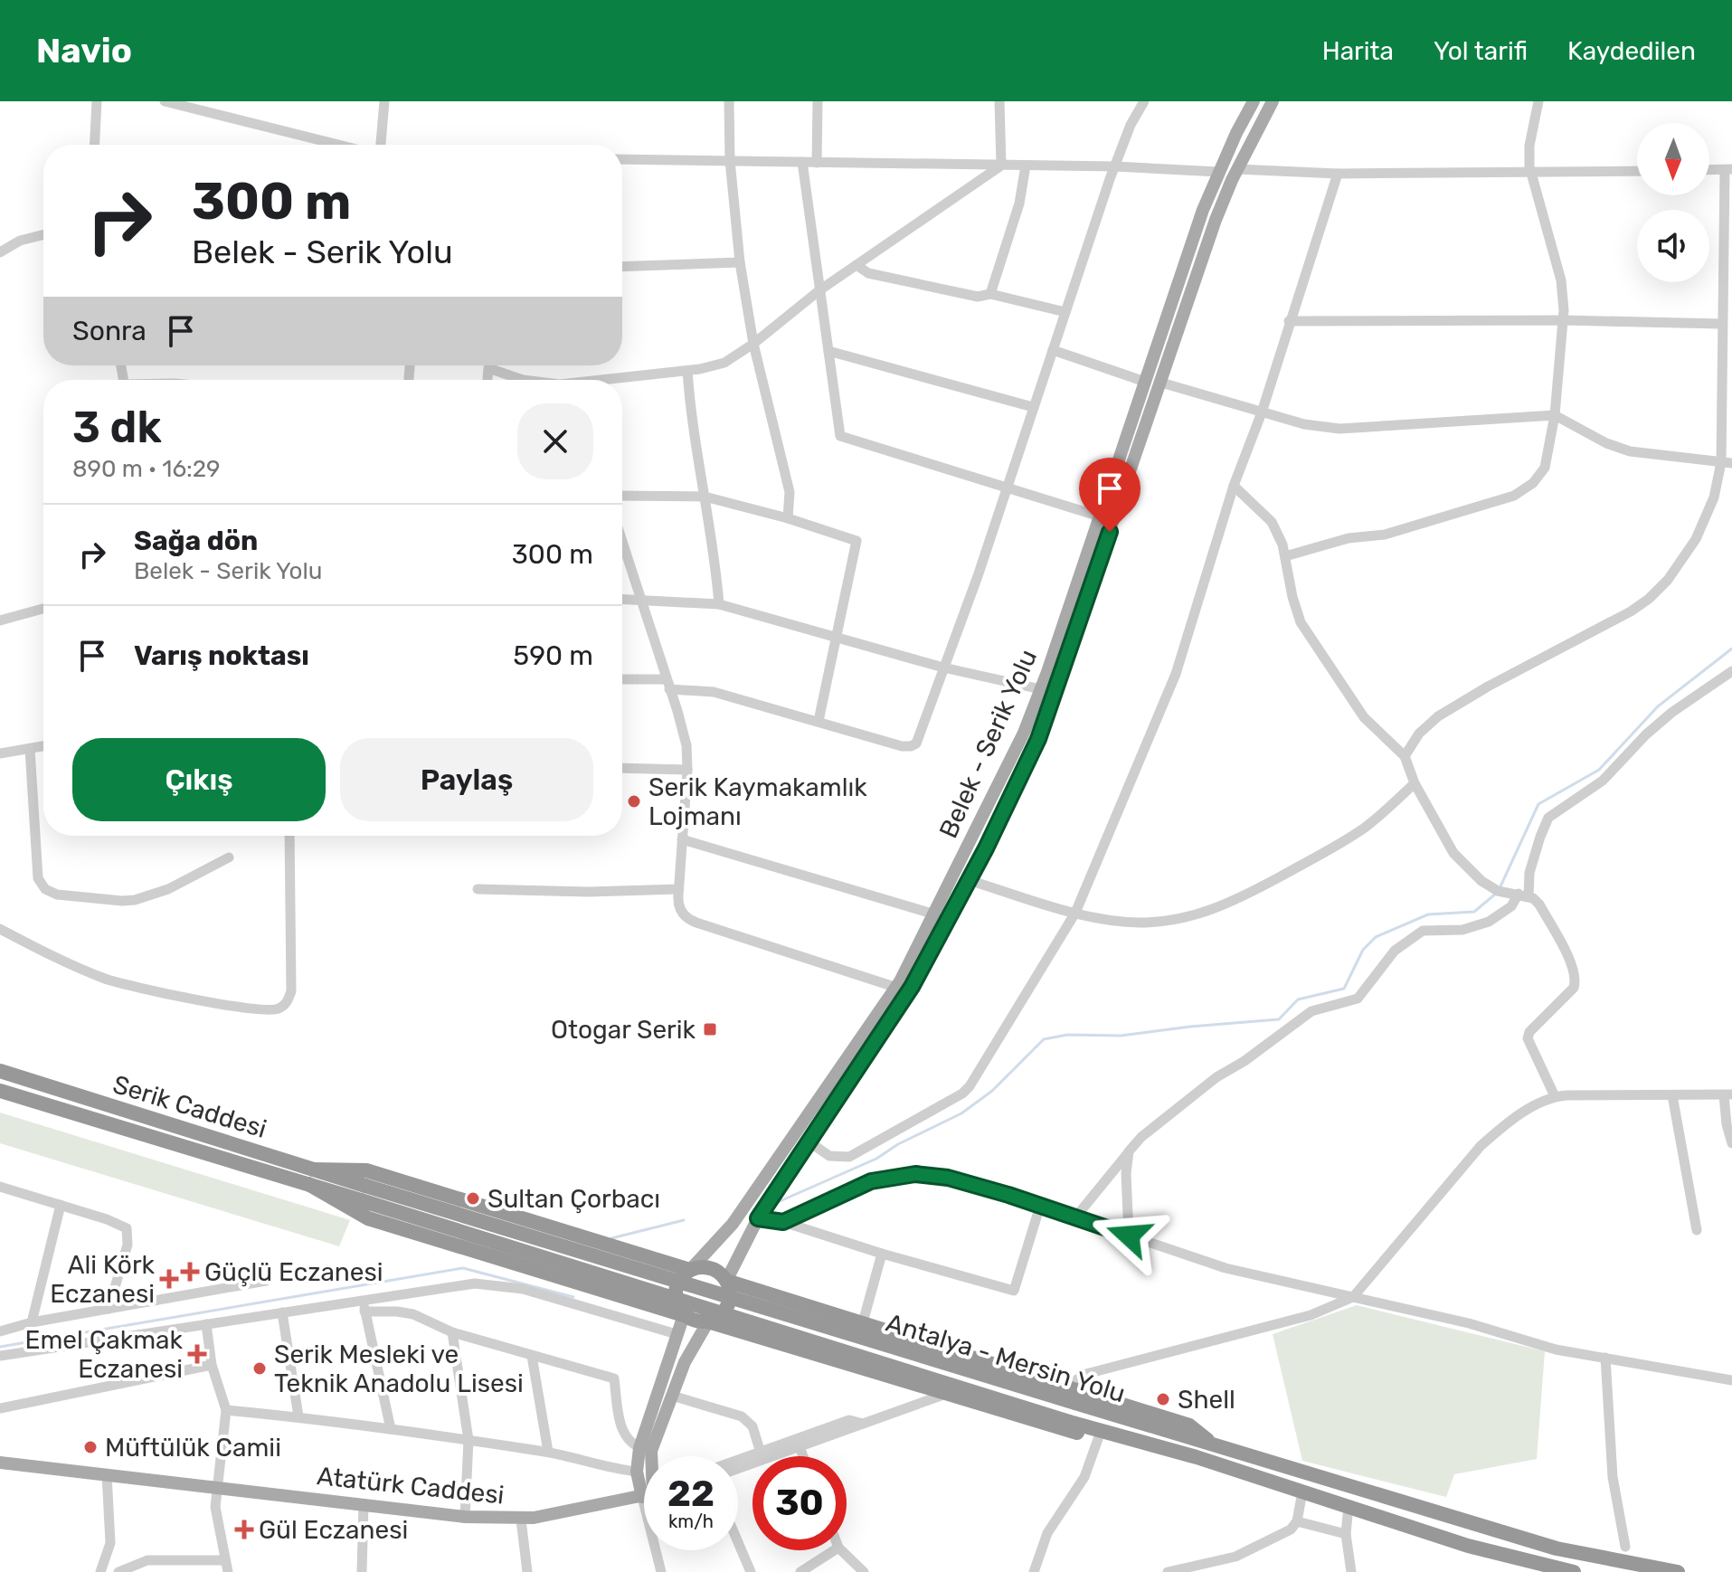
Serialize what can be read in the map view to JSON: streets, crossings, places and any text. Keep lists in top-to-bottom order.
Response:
{
  "streets": {
    "highway": ["Serik Caddesi", "Antalya - Mersin Yolu"],
    "main road": ["Belek - Serik Yolu", "Atatürk Caddesi"]
  },
  "crossings": [
    ["Serik Caddesi", "Antalya - Mersin Yolu"]
  ],
  "places": {
    "other": [
      "Serik Kaymakamlık Lojmanı",
      "Sultan Çorbacı",
      "Serik Mesleki ve Teknik Anadolu Lisesi",
      "Shell",
      "Müftülük Camii"
    ],
    "transit": ["Otogar Serik"],
    "health": [
      "Güçlü Eczanesi",
      "Ali Körk Eczanesi",
      "Emel Çakmak Eczanesi",
      "Gül Eczanesi"
    ]
  },
  "north": "bottom",
  "page": {
    "header": "Navio",
    "nav": ["Harita", "Yol tarifi", "Kaydedilen"],
    "turn": ["300 m", "Belek - Serik Yolu"],
    "then": "Sonra",
    "heading": ["3 dk", "890 m · 16:29"],
    "list": [
      {
        "name": "Sağa dön",
        "note": "Belek - Serik Yolu",
        "value": "300 m"
      },
      {
        "name": "Varış noktası",
        "value": "590 m"
      }
    ],
    "buttons": ["Çıkış", "Paylaş"],
    "speed": "22 km/h",
    "limit": "30"
  }
}
